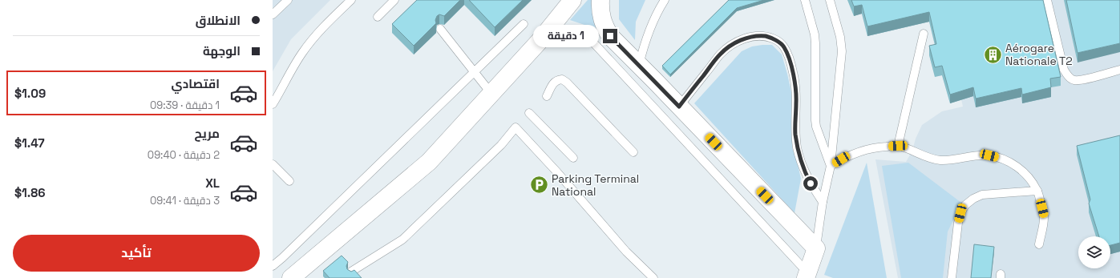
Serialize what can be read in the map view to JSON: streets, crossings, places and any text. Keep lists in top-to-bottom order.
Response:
{
  "places": {
    "building": ["Aérogare Nationale T2"],
    "parking": ["Parking Terminal National"]
  },
  "page": {
    "banner": ["الانطلاق", "الوجهة"],
    "bubble": "1 دقيقة",
    "list": [
      {
        "name": "اقتصادي",
        "note": "1 دقيقة · 09:39",
        "value": "$1.09"
      },
      {
        "name": "مريح",
        "note": "2 دقيقة · 09:40",
        "value": "$1.47"
      },
      {
        "name": "XL",
        "note": "3 دقيقة · 09:41",
        "value": "$1.86"
      }
    ],
    "buttons": "تأكيد"
  }
}
